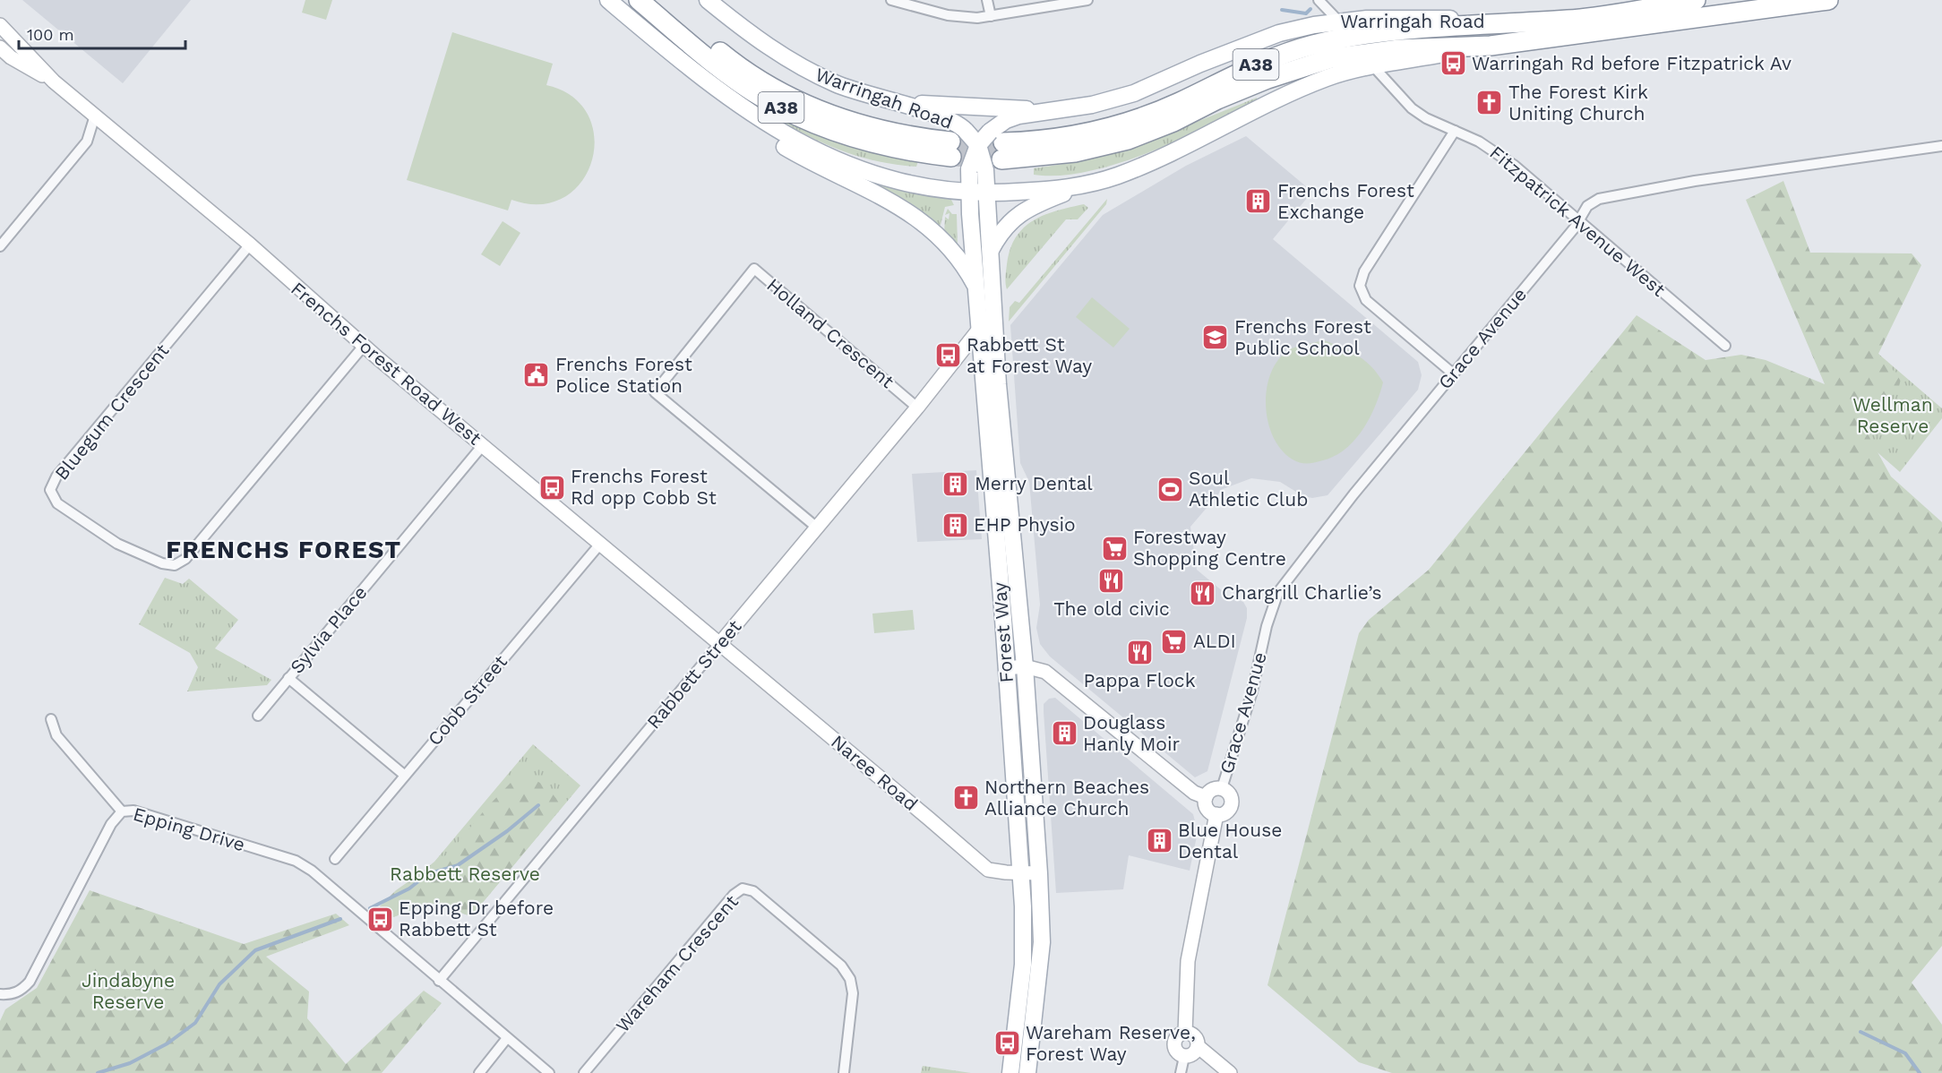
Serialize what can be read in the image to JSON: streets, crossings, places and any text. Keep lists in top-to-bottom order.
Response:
{
  "streets": {
    "highway": ["Warringah Road", "A38"],
    "main road": [
      "Frenchs Forest Road West",
      "Forest Way",
      "Rabbett Street",
      "Naree Road"
    ],
    "street": [
      "Fitzpatrick Avenue West",
      "Holland Crescent",
      "Grace Avenue",
      "Bluegum Crescent",
      "Sylvia Place",
      "Cobb Street",
      "Epping Drive",
      "Wareham Crescent"
    ]
  },
  "crossings": [
    ["Warringah Road", "A38"],
    ["Warringah Road", "Fitzpatrick Avenue West"],
    ["Warringah Road", "Forest Way"],
    ["Fitzpatrick Avenue West", "Grace Avenue"],
    ["Holland Crescent", "Rabbett Street"],
    ["Frenchs Forest Road West", "Bluegum Crescent"],
    ["Frenchs Forest Road West", "Sylvia Place"],
    ["Frenchs Forest Road West", "Rabbett Street"],
    ["Frenchs Forest Road West", "Cobb Street"],
    ["Frenchs Forest Road West", "Naree Road"],
    ["Forest Way", "Rabbett Street"],
    ["Forest Way", "Naree Road"],
    ["Rabbett Street", "Naree Road"],
    ["Rabbett Street", "Epping Drive"]
  ],
  "districts": ["FRENCHS FOREST"],
  "parks": ["Wellman Reserve", "Rabbett Reserve", "Jindabyne Reserve"],
  "places": {
    "bus stop": [
      "Warringah Rd before Fitzpatrick Av",
      "Rabbett St at Forest Way",
      "Frenchs Forest Rd opp Cobb St",
      "Epping Dr before Rabbett St",
      "Wareham Reserve, Forest Way"
    ],
    "church": ["The Forest Kirk Uniting Church", "Northern Beaches Alliance Church"],
    "building": [
      "Frenchs Forest Exchange",
      "Merry Dental",
      "EHP Physio",
      "Douglass Hanly Moir",
      "Blue House Dental"
    ],
    "school or university": ["Frenchs Forest Public School"],
    "public building": ["Frenchs Forest Police Station"],
    "sports": ["Soul Athletic Club"],
    "supermarket": ["Forestway Shopping Centre", "ALDI"],
    "restaurant": ["The old civic", "Chargrill Charlie’s", "Pappa Flock"]
  },
  "scale_bar": "100 m"
}
